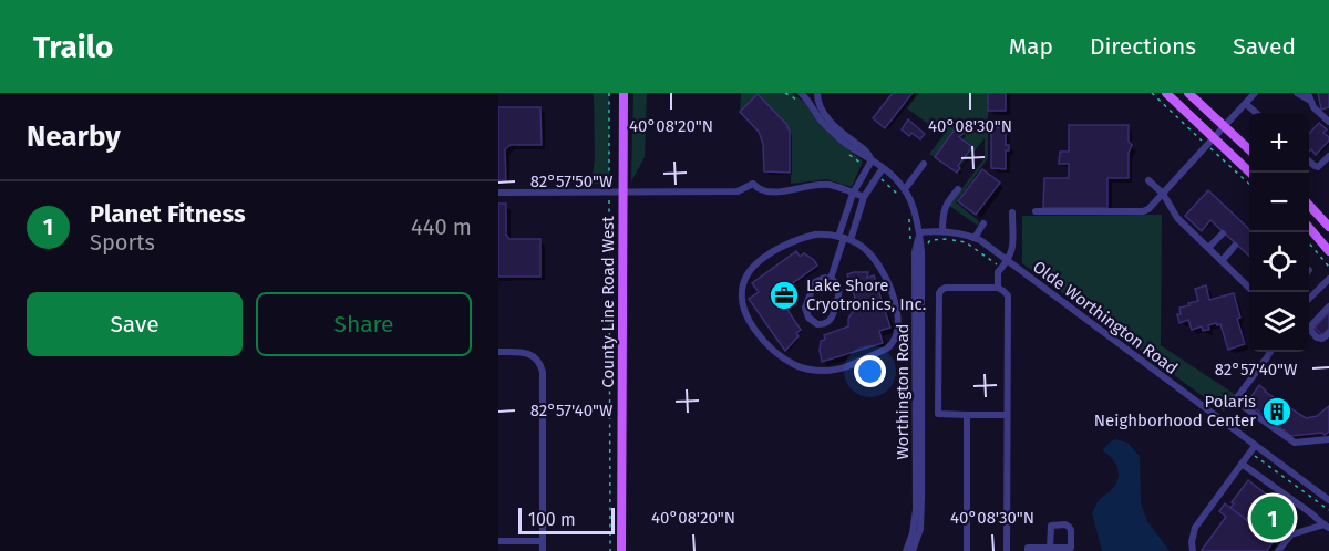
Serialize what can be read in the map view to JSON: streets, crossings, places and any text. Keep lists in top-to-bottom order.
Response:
{
  "streets": {
    "main road": ["County Line Road West"],
    "street": ["Olde Worthington Road", "Worthington Road"]
  },
  "crossings": [
    ["Olde Worthington Road", "Worthington Road"]
  ],
  "places": {
    "office": ["Lake Shore Cryotronics, Inc."],
    "building": ["Polaris Neighborhood Center"]
  },
  "scale_bar": "100 m",
  "page": {
    "header": "Trailo",
    "nav": ["Map", "Directions", "Saved"],
    "heading": "Nearby",
    "map_buttons": ["+", "−"],
    "list": [
      {
        "mark": "1",
        "name": "Planet Fitness",
        "note": "Sports",
        "value": "440 m"
      }
    ],
    "buttons": ["Save", "Share"],
    "pins": "1",
    "scale": "100 m"
  },
  "coordinates": [
    "40°08'20\"N",
    "40°08'30\"N",
    "82°57'50\"W",
    "82°57'40\"W"
  ]
}
